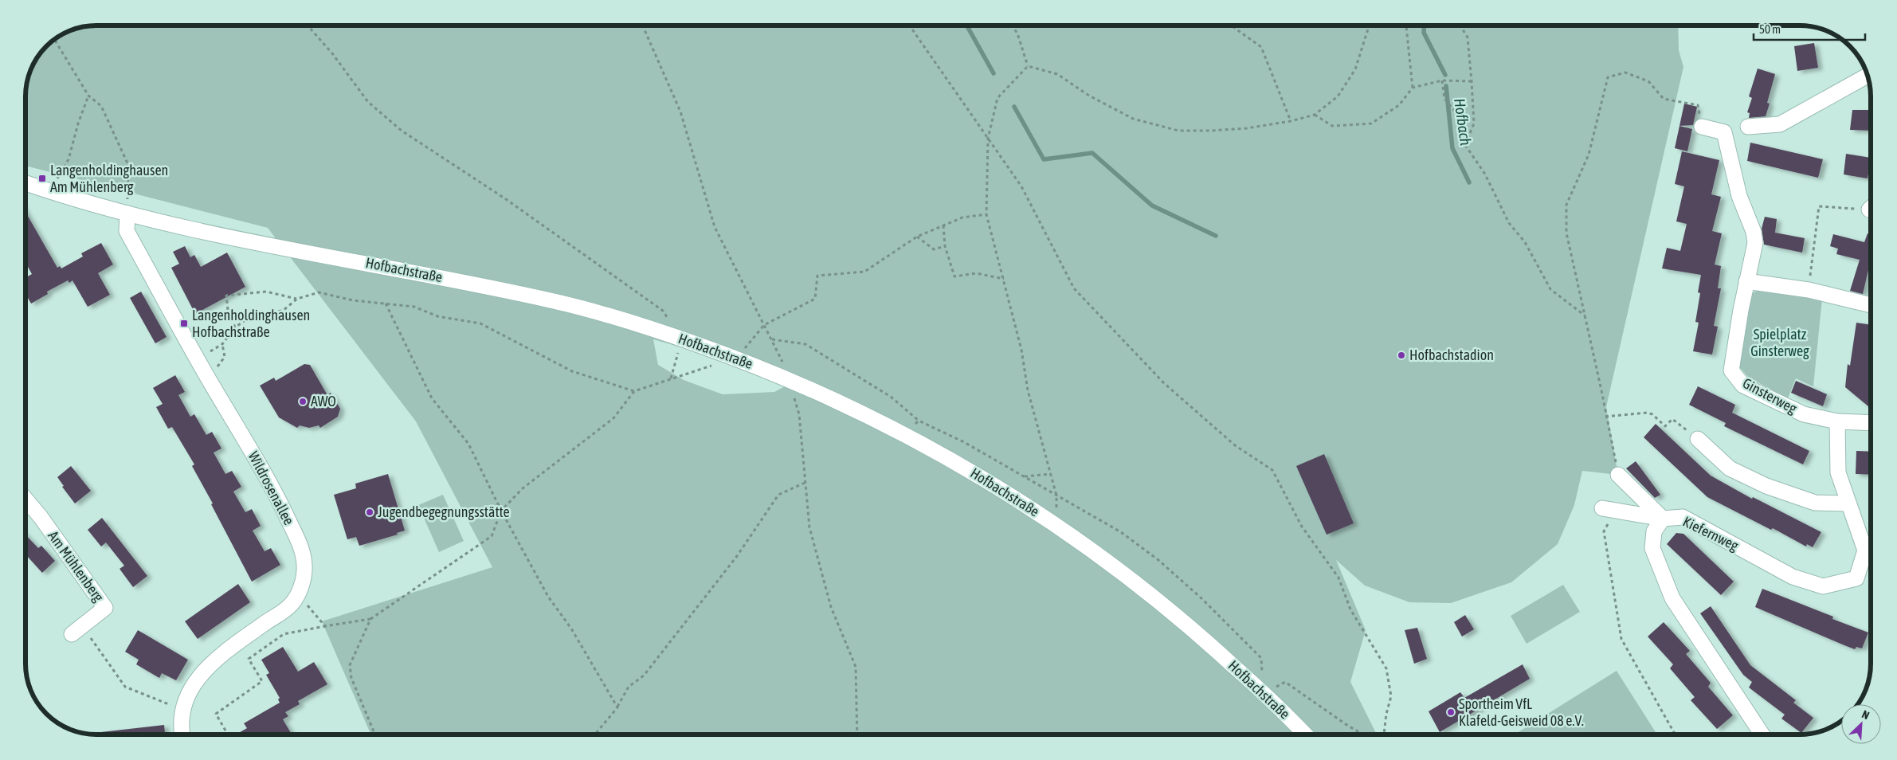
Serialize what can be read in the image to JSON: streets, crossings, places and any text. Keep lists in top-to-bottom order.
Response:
{
  "streets": {
    "street": [
      "Hofbachstraße",
      "Ginsterweg",
      "Wildrosenallee",
      "Kiefernweg",
      "Am Mühlenberg"
    ]
  },
  "crossings": [
    ["Hofbachstraße", "Wildrosenallee"],
    ["Ginsterweg", "Kiefernweg"]
  ],
  "water": ["Hofbach"],
  "parks": ["Spielplatz Ginsterweg"],
  "places": {
    "transit": ["Langenholdinghausen Am Mühlenberg", "Langenholdinghausen Hofbachstraße"],
    "other": [
      "Hofbachstadion",
      "AWO",
      "Jugendbegegnungsstätte",
      "Sportheim VfL Klafeld-Geisweid 08 e.V."
    ]
  },
  "scale_bar": "50 m",
  "north": "top right"
}
